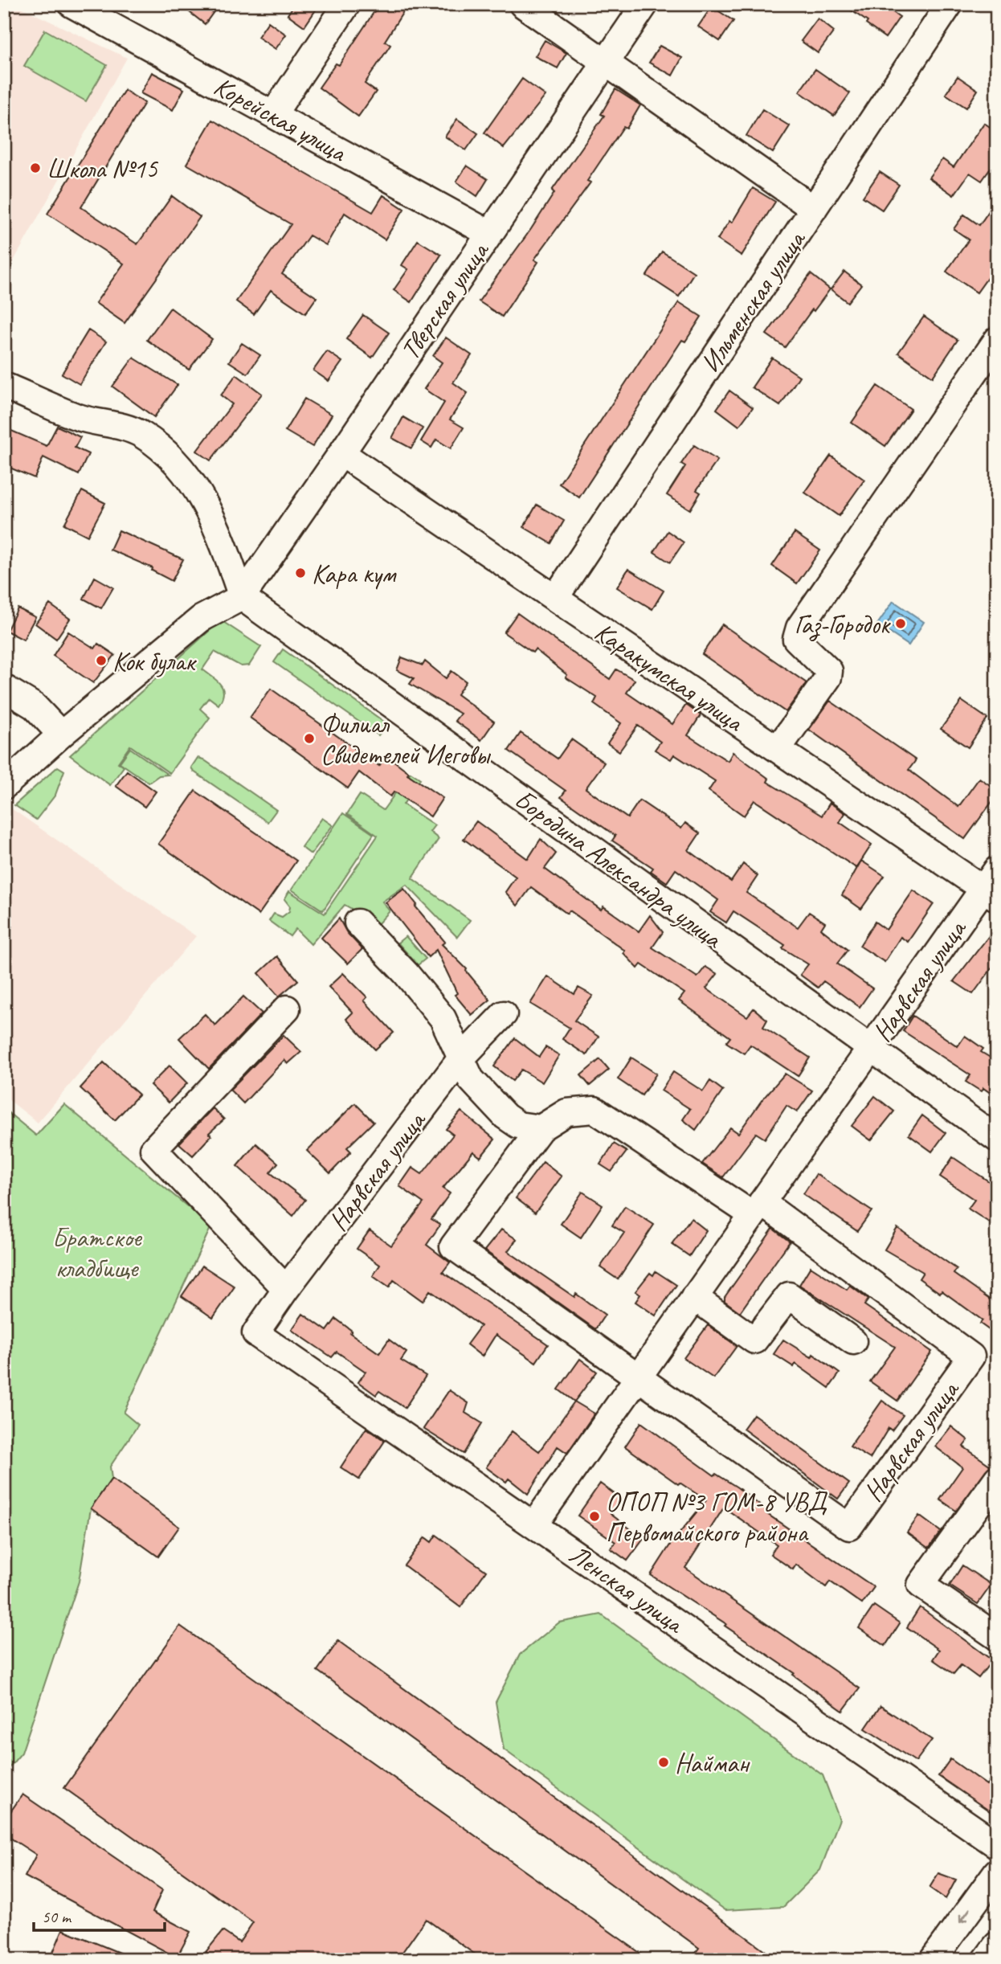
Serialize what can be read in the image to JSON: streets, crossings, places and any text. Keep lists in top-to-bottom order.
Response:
{
  "streets": {
    "street": [
      "Корейская улица",
      "Тверская улица",
      "Ильменская улица",
      "Каракумская улица",
      "Бородина Александра улица",
      "Нарвская улица",
      "Ленская улица"
    ]
  },
  "crossings": [
    ["Корейская улица", "Тверская улица"],
    ["Тверская улица", "Каракумская улица"],
    ["Тверская улица", "Бородина Александра улица"],
    ["Ильменская улица", "Каракумская улица"],
    ["Каракумская улица", "Нарвская улица"],
    ["Бородина Александра улица", "Нарвская улица"],
    ["Нарвская улица", "Ленская улица"]
  ],
  "parks": ["Братское кладбище"],
  "places": [
    "Школа №15",
    "Кара кум",
    "Газ-Городок",
    "Кок булак",
    "Филиал Свидетелей Иеговы",
    "ОПОП №3 ГОМ-8 УВД Первомайского района",
    "Найман"
  ],
  "scale_bar": "50 m"
}
